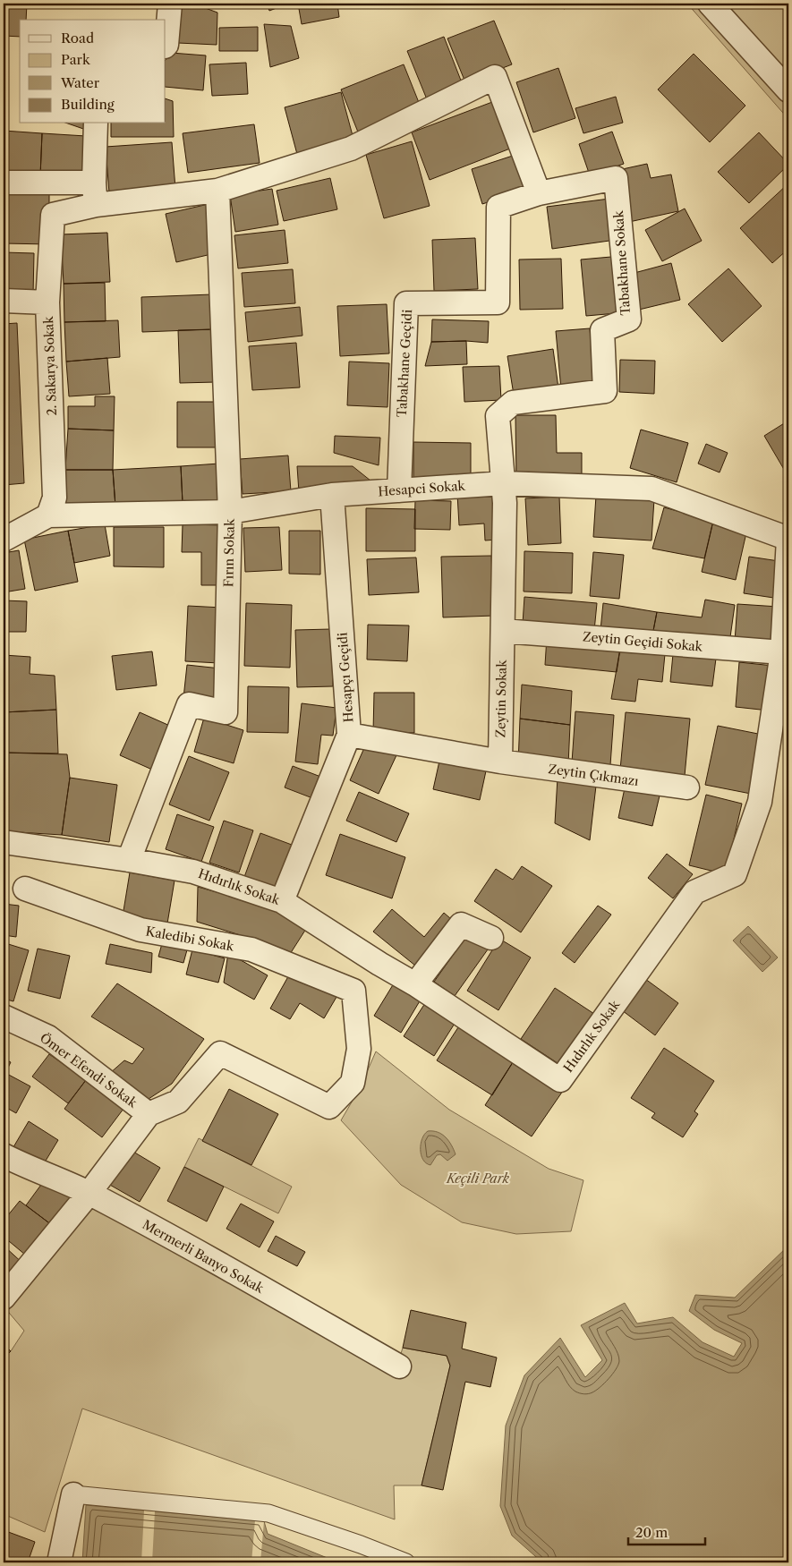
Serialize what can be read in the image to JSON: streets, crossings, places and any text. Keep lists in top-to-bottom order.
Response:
{
  "streets": {
    "street": [
      "Tabakhane Sokak",
      "Tabakhane Geçidi",
      "2. Sakarya Sokak",
      "Hesapci Sokak",
      "Fırın Sokak",
      "Zeytin Geçidi Sokak",
      "Hesapçı Geçidi",
      "Zeytin Sokak",
      "Zeytin Çıkmazı",
      "Hıdırlık Sokak",
      "Kaledibi Sokak",
      "Ömer Efendi Sokak",
      "Mermerli Banyo Sokak"
    ]
  },
  "crossings": [
    ["Tabakhane Sokak", "Tabakhane Geçidi"],
    ["Tabakhane Sokak", "Hesapci Sokak"],
    ["Tabakhane Sokak", "Zeytin Sokak"],
    ["Tabakhane Geçidi", "Hesapci Sokak"],
    ["2. Sakarya Sokak", "Hesapci Sokak"],
    ["Hesapci Sokak", "Fırın Sokak"],
    ["Hesapci Sokak", "Hesapçı Geçidi"],
    ["Hesapci Sokak", "Zeytin Sokak"],
    ["Hesapci Sokak", "Hıdırlık Sokak"],
    ["Fırın Sokak", "Hıdırlık Sokak"],
    ["Zeytin Geçidi Sokak", "Zeytin Sokak"],
    ["Zeytin Geçidi Sokak", "Hıdırlık Sokak"],
    ["Hesapçı Geçidi", "Hıdırlık Sokak"],
    ["Zeytin Sokak", "Zeytin Çıkmazı"]
  ],
  "parks": ["Keçili Park"],
  "legend": [
    "Road",
    "Park",
    "Water",
    "Building"
  ],
  "scale_bar": "20 m"
}
